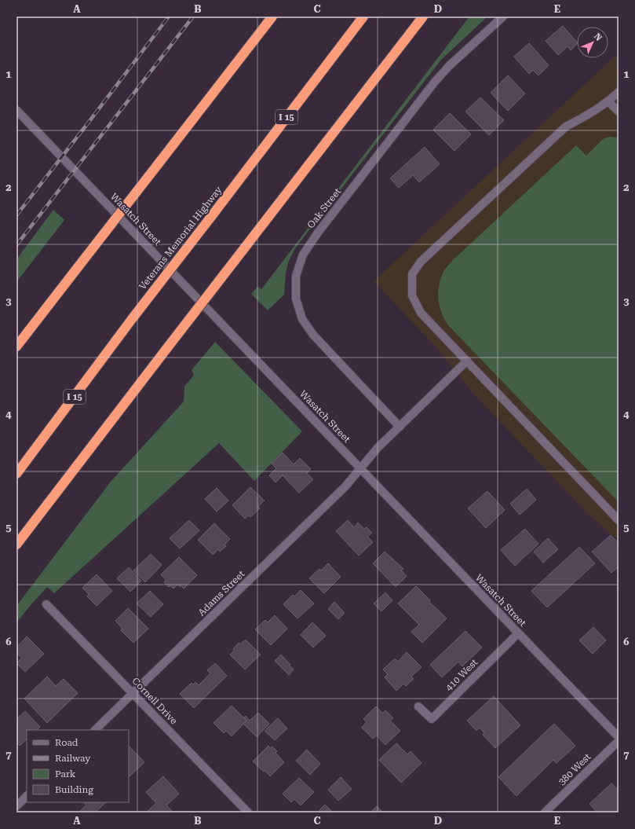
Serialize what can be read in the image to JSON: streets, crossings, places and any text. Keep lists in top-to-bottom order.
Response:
{
  "streets": {
    "highway": ["I 15", "Veterans Memorial Highway"],
    "street": [
      "Oak Street",
      "Wasatch Street",
      "Adams Street",
      "410 West",
      "Cornell Drive",
      "380 West"
    ]
  },
  "crossings": [
    ["Wasatch Street", "Adams Street"],
    ["Wasatch Street", "410 West"],
    ["Adams Street", "Cornell Drive"]
  ],
  "legend": [
    "Road",
    "Railway",
    "Park",
    "Building"
  ],
  "north": "top right",
  "grid": {
    "columns": [
      "A",
      "B",
      "C",
      "D",
      "E"
    ],
    "rows": [
      "1",
      "2",
      "3",
      "4",
      "5",
      "6",
      "7"
    ]
  }
}
